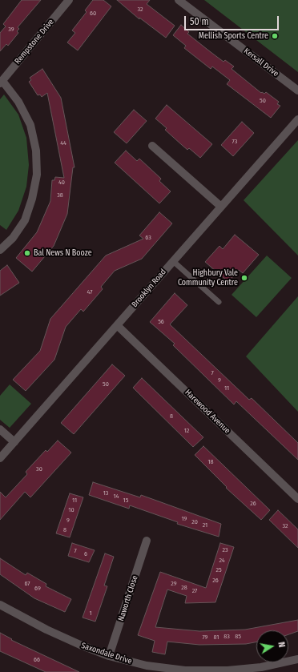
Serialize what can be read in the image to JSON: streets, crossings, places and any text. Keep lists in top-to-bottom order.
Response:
{
  "streets": {
    "street": [
      "Rempstone Drive",
      "Kersall Drive",
      "Brooklyn Road",
      "Harewood Avenue",
      "Naworth Close",
      "Saxondale Drive"
    ]
  },
  "crossings": [
    ["Brooklyn Road", "Harewood Avenue"],
    ["Naworth Close", "Saxondale Drive"]
  ],
  "places": ["Mellish Sports Centre", "Bal News N Booze", "Highbury Vale Community Centre"],
  "house_numbers": [
    "32",
    "60",
    "39",
    "50",
    "73",
    "44",
    "40",
    "38",
    "63",
    "47",
    "56",
    "7",
    "9",
    "50",
    "11",
    "8",
    "12",
    "18",
    "30",
    "13",
    "14",
    "11",
    "15",
    "26",
    "10",
    "19",
    "9",
    "20",
    "21",
    "32",
    "8",
    "23",
    "7",
    "6",
    "24",
    "25",
    "26",
    "67",
    "29",
    "28",
    "69",
    "27",
    "1",
    "83",
    "85",
    "79",
    "81",
    "66"
  ],
  "scale_bar": "50 m",
  "north": "right"
}
